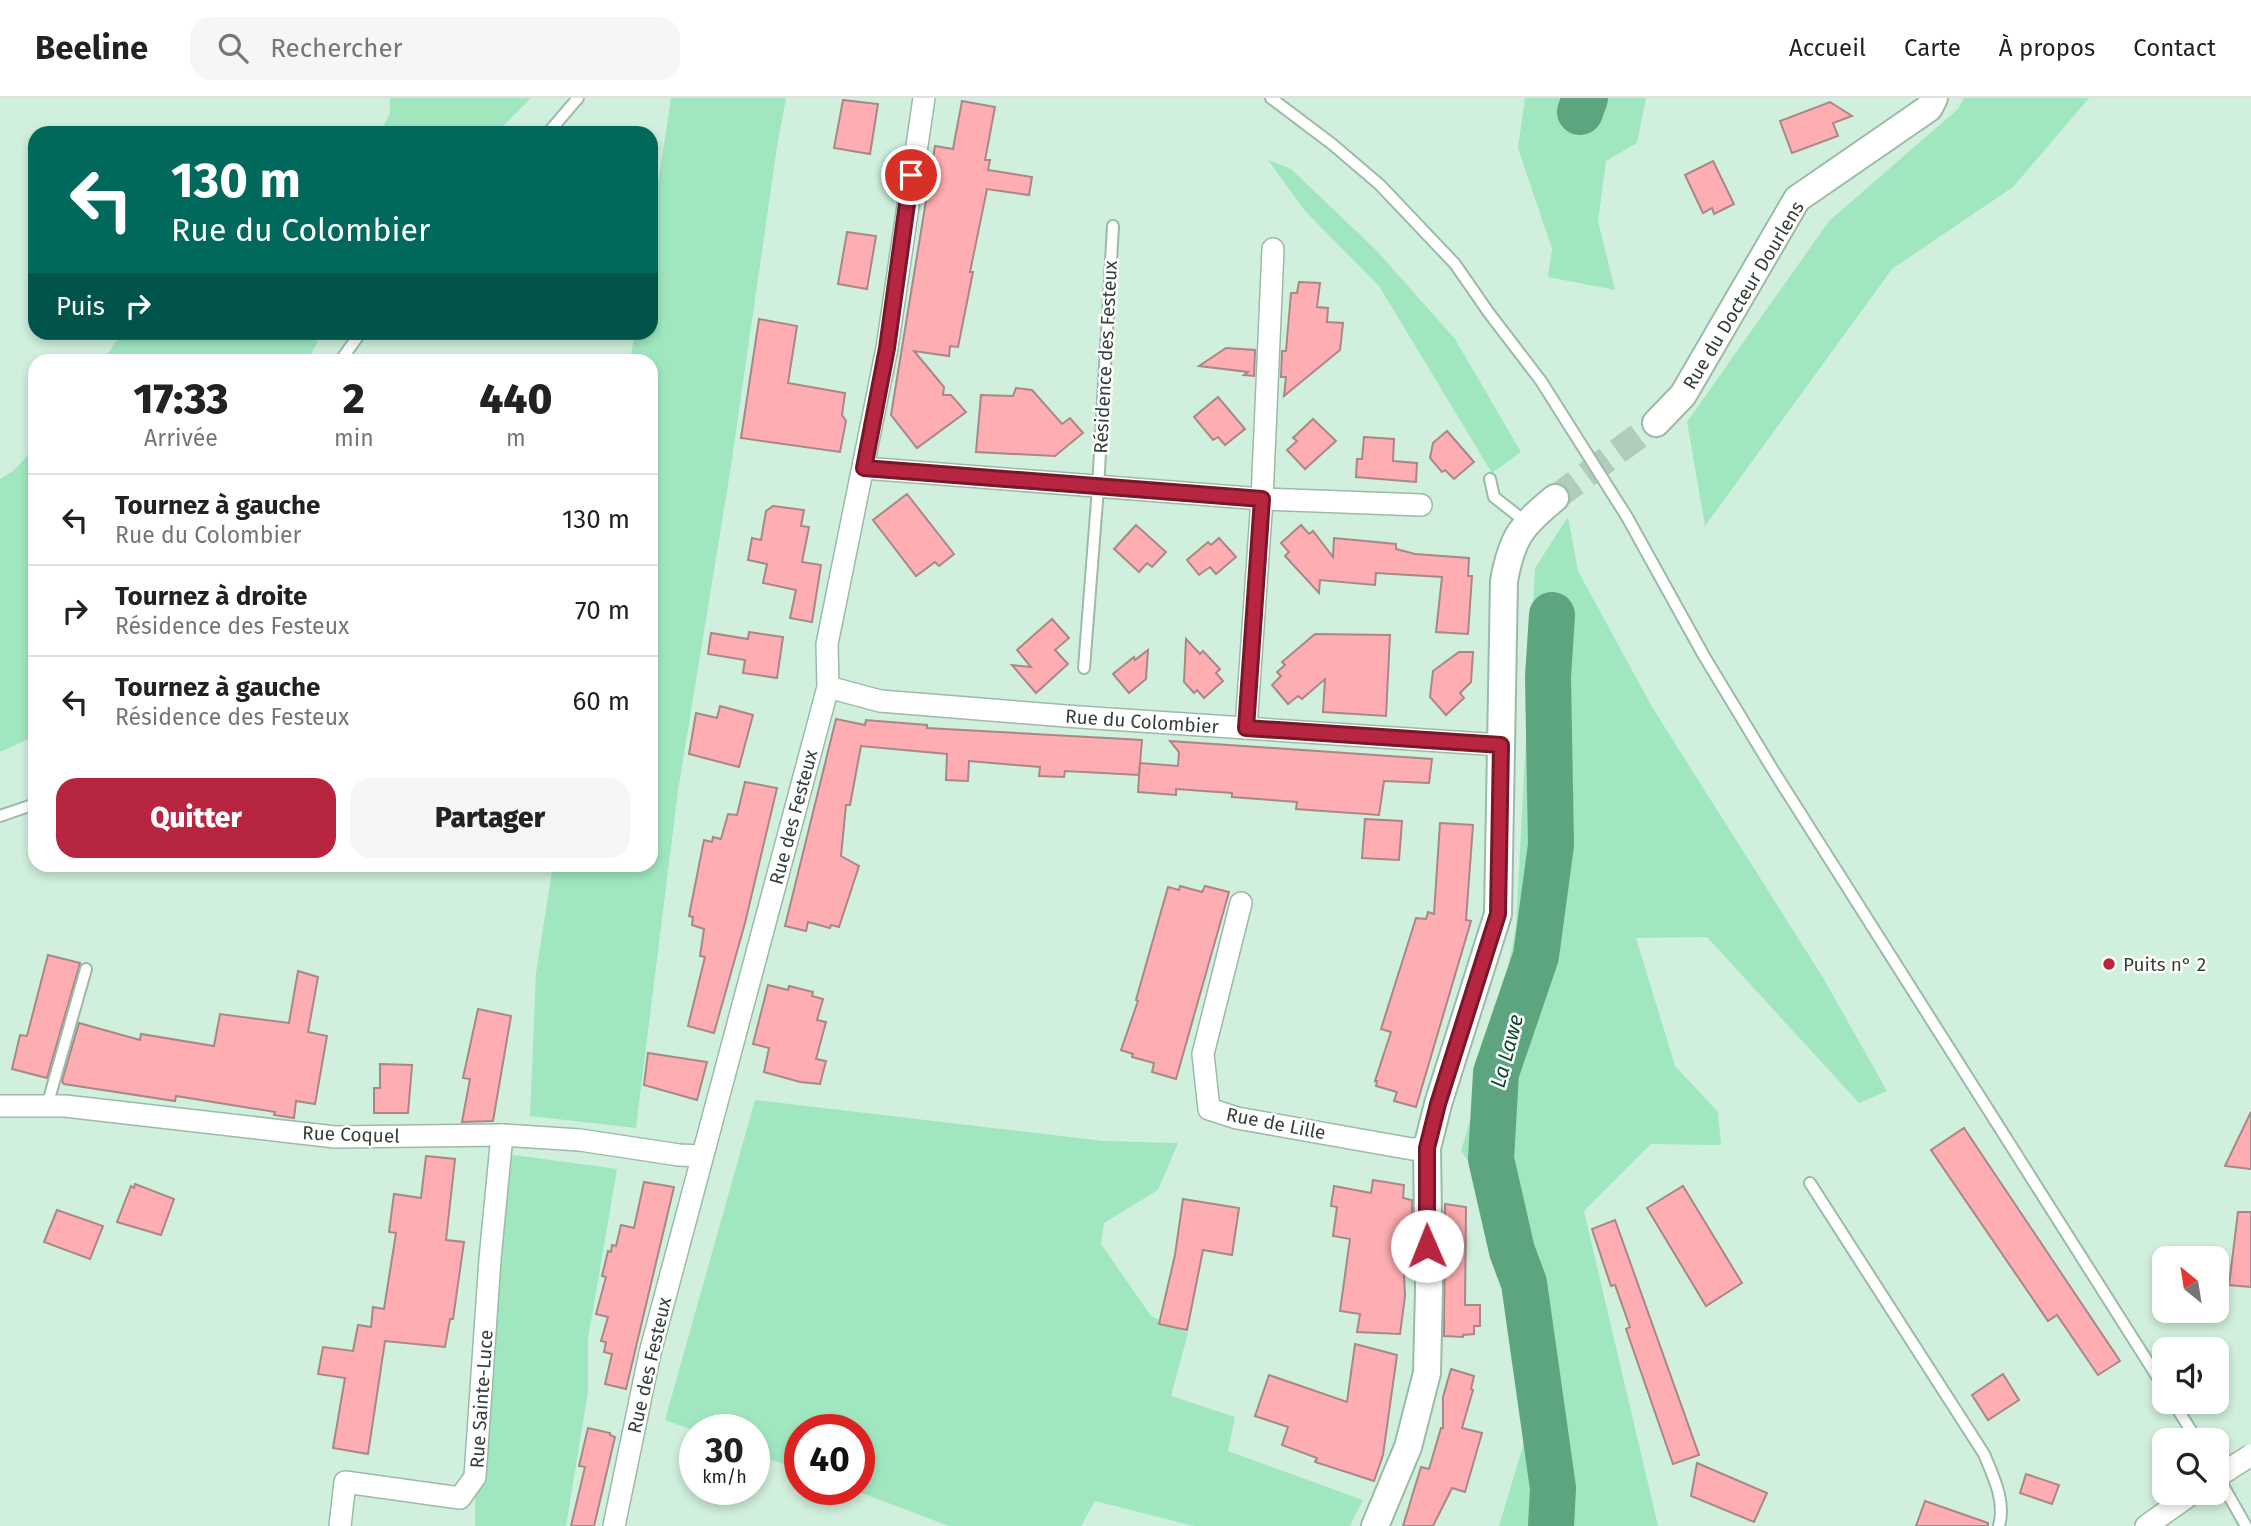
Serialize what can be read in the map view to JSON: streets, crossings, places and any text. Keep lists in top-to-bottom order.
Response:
{
  "streets": {
    "street": [
      "Rue du Docteur Dourlens",
      "Rue du Colombier",
      "Rue des Festeux",
      "Rue de Lille",
      "Rue Coquel",
      "Rue Sainte-Luce"
    ],
    "lane": ["Résidence des Festeux"]
  },
  "crossings": [
    ["Rue du Colombier", "Rue des Festeux"],
    ["Rue des Festeux", "Rue Coquel"],
    ["Rue Coquel", "Rue Sainte-Luce"]
  ],
  "water": ["La Lawe"],
  "places": ["Puits n° 2"],
  "north": "top left",
  "page": {
    "header": "Beeline",
    "search": "Rechercher",
    "nav": [
      "Accueil",
      "Carte",
      "À propos",
      "Contact"
    ],
    "turn": ["130 m", "Rue du Colombier"],
    "then": "Puis",
    "eta": [
      "17:33",
      "Arrivée",
      "2",
      "min",
      "440",
      "m"
    ],
    "list": [
      {
        "name": "Tournez à gauche",
        "note": "Rue du Colombier",
        "value": "130 m"
      },
      {
        "name": "Tournez à droite",
        "note": "Résidence des Festeux",
        "value": "70 m"
      },
      {
        "name": "Tournez à gauche",
        "note": "Résidence des Festeux",
        "value": "60 m"
      }
    ],
    "buttons": ["Quitter", "Partager"],
    "speed": "30 km/h",
    "limit": "40"
  }
}
